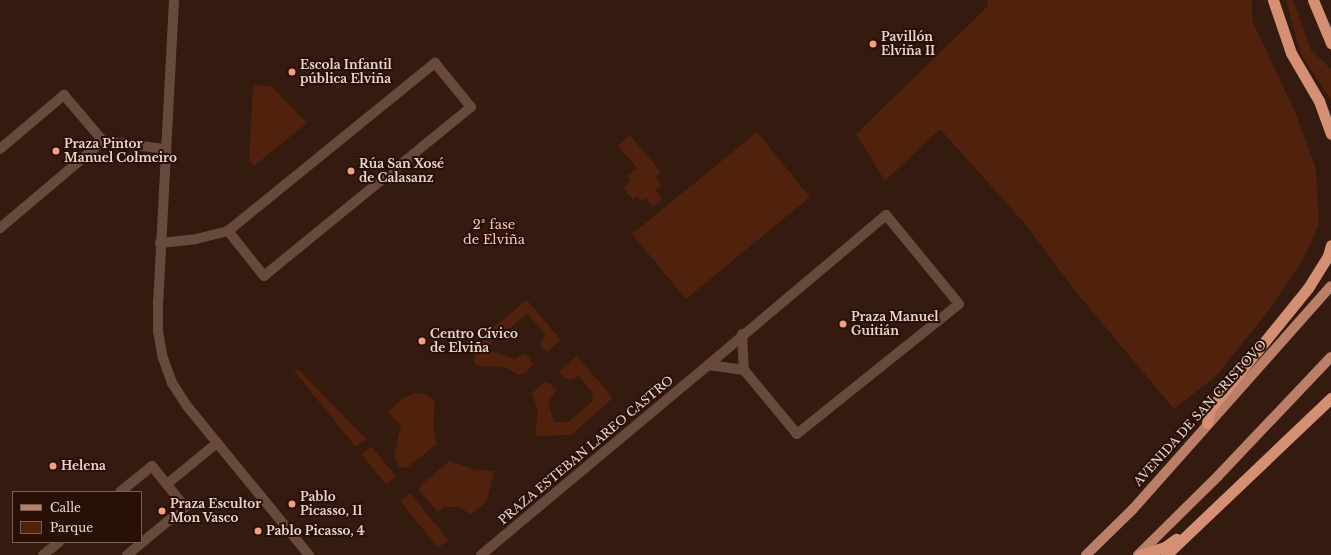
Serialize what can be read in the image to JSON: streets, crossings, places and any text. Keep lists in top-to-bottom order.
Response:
{
  "streets": {
    "main road": ["AVENIDA DE SAN CRISTOVO"],
    "street": ["PRAZA ESTEBAN LAREO CASTRO"]
  },
  "districts": ["2ª fase de Elviña"],
  "places": [
    "Pavillón Elviña II",
    "Escola Infantil pública Elviña",
    "Praza Pintor Manuel Colmeiro",
    "Rúa San Xosé de Calasanz",
    "Praza Manuel Guitián",
    "Centro Cívico de Elviña",
    "Helena",
    "Pablo Picasso, 11",
    "Praza Escultor Mon Vasco",
    "Pablo Picasso, 4"
  ],
  "legend": ["Calle", "Parque"]
}
